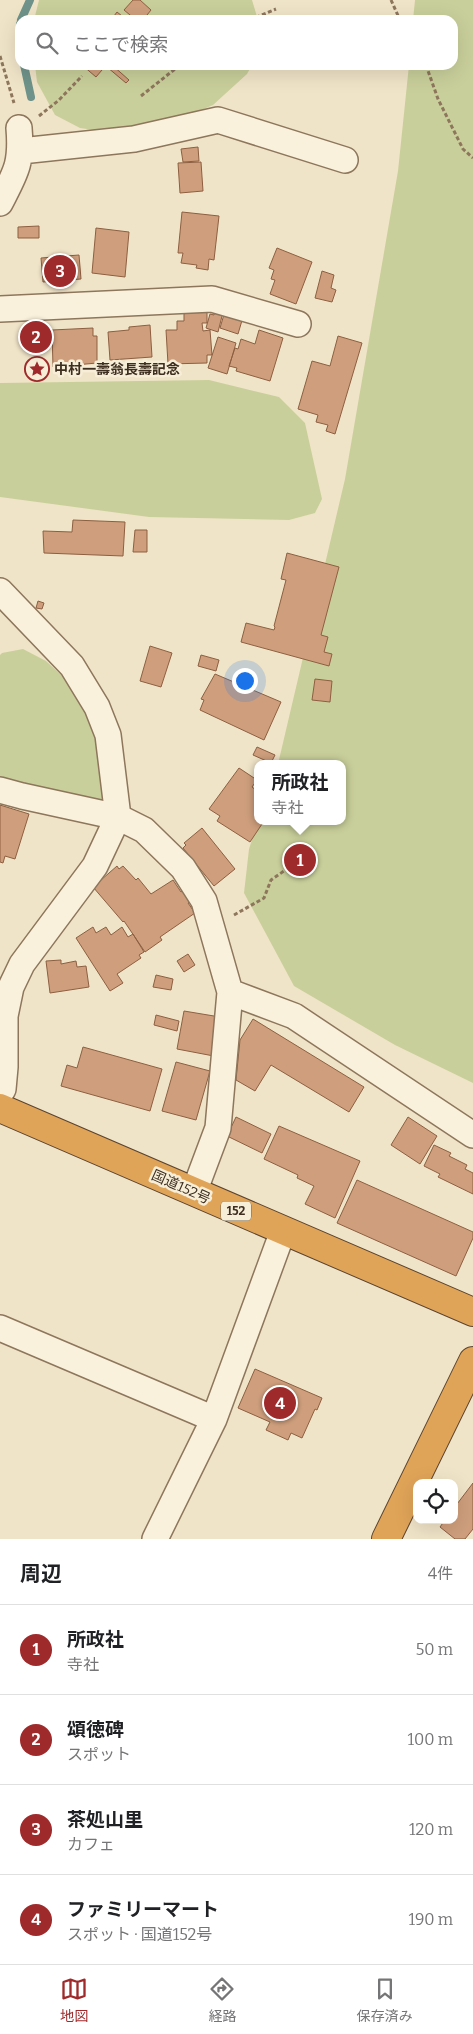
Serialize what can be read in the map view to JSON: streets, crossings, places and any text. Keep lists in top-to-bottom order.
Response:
{
  "streets": {
    "highway": ["国道152号", "152"]
  },
  "places": {
    "place": ["中村一壽翁長壽記念"]
  },
  "page": {
    "search": "ここで検索",
    "pins": [
      "3",
      "2",
      "1",
      "4"
    ],
    "popup": ["所政社", "寺社"],
    "heading": ["周辺", "4件"],
    "list": [
      {
        "mark": "1",
        "name": "所政社",
        "note": "寺社",
        "value": "50 m"
      },
      {
        "mark": "2",
        "name": "頌徳碑",
        "note": "スポット",
        "value": "100 m"
      },
      {
        "mark": "3",
        "name": "茶処山里",
        "note": "カフェ",
        "value": "120 m"
      },
      {
        "mark": "4",
        "name": "ファミリーマート",
        "note": "スポット · 国道152号",
        "value": "190 m"
      }
    ],
    "nav": ["地図", "経路", "保存済み"]
  }
}
